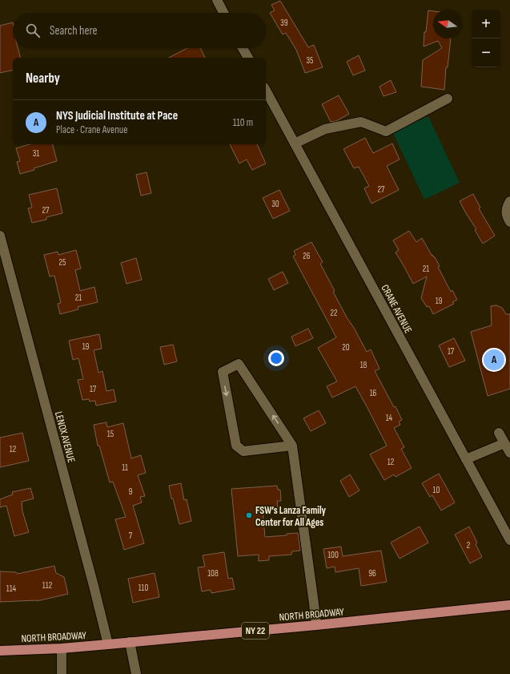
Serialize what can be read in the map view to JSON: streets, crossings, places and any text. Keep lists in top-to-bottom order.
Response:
{
  "streets": {
    "main road": ["NORTH BROADWAY", "NY 22"],
    "street": ["CRANE AVENUE", "LENOX AVENUE"]
  },
  "crossings": [
    ["LENOX AVENUE", "NORTH BROADWAY"]
  ],
  "places": ["FSW’s Lanza Family Center for All Ages"],
  "house_numbers": [
    "39",
    "35",
    "31",
    "27",
    "30",
    "27",
    "26",
    "25",
    "21",
    "21",
    "19",
    "22",
    "19",
    "20",
    "17",
    "18",
    "17",
    "16",
    "14",
    "15",
    "12",
    "12",
    "11",
    "10",
    "9",
    "7",
    "2",
    "100",
    "108",
    "96",
    "112",
    "110",
    "114"
  ],
  "north": "left",
  "page": {
    "map_buttons": ["+", "−"],
    "search": "Search here",
    "heading": "Nearby",
    "list": [
      {
        "mark": "A",
        "name": "NYS Judicial Institute at Pace",
        "note": "Place · Crane Avenue",
        "value": "110 m"
      }
    ],
    "pins": "A"
  }
}
